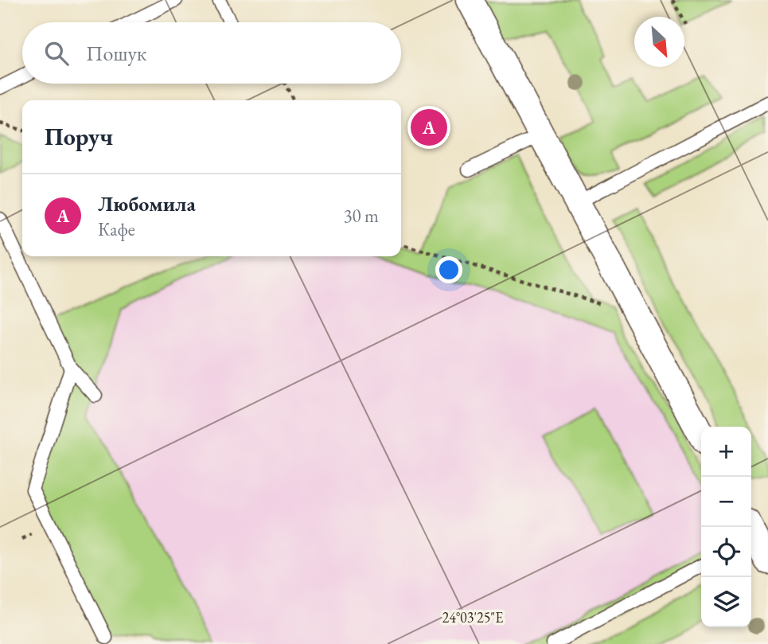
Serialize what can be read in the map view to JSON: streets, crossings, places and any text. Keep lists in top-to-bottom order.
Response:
{
  "north": "bottom right",
  "page": {
    "search": "Пошук",
    "heading": "Поруч",
    "pins": "A",
    "list": [
      {
        "mark": "A",
        "name": "Любомила",
        "note": "Кафе",
        "value": "30 m"
      }
    ],
    "map_buttons": ["+", "−"]
  },
  "coordinates": ["24°03'25\"E"]
}
